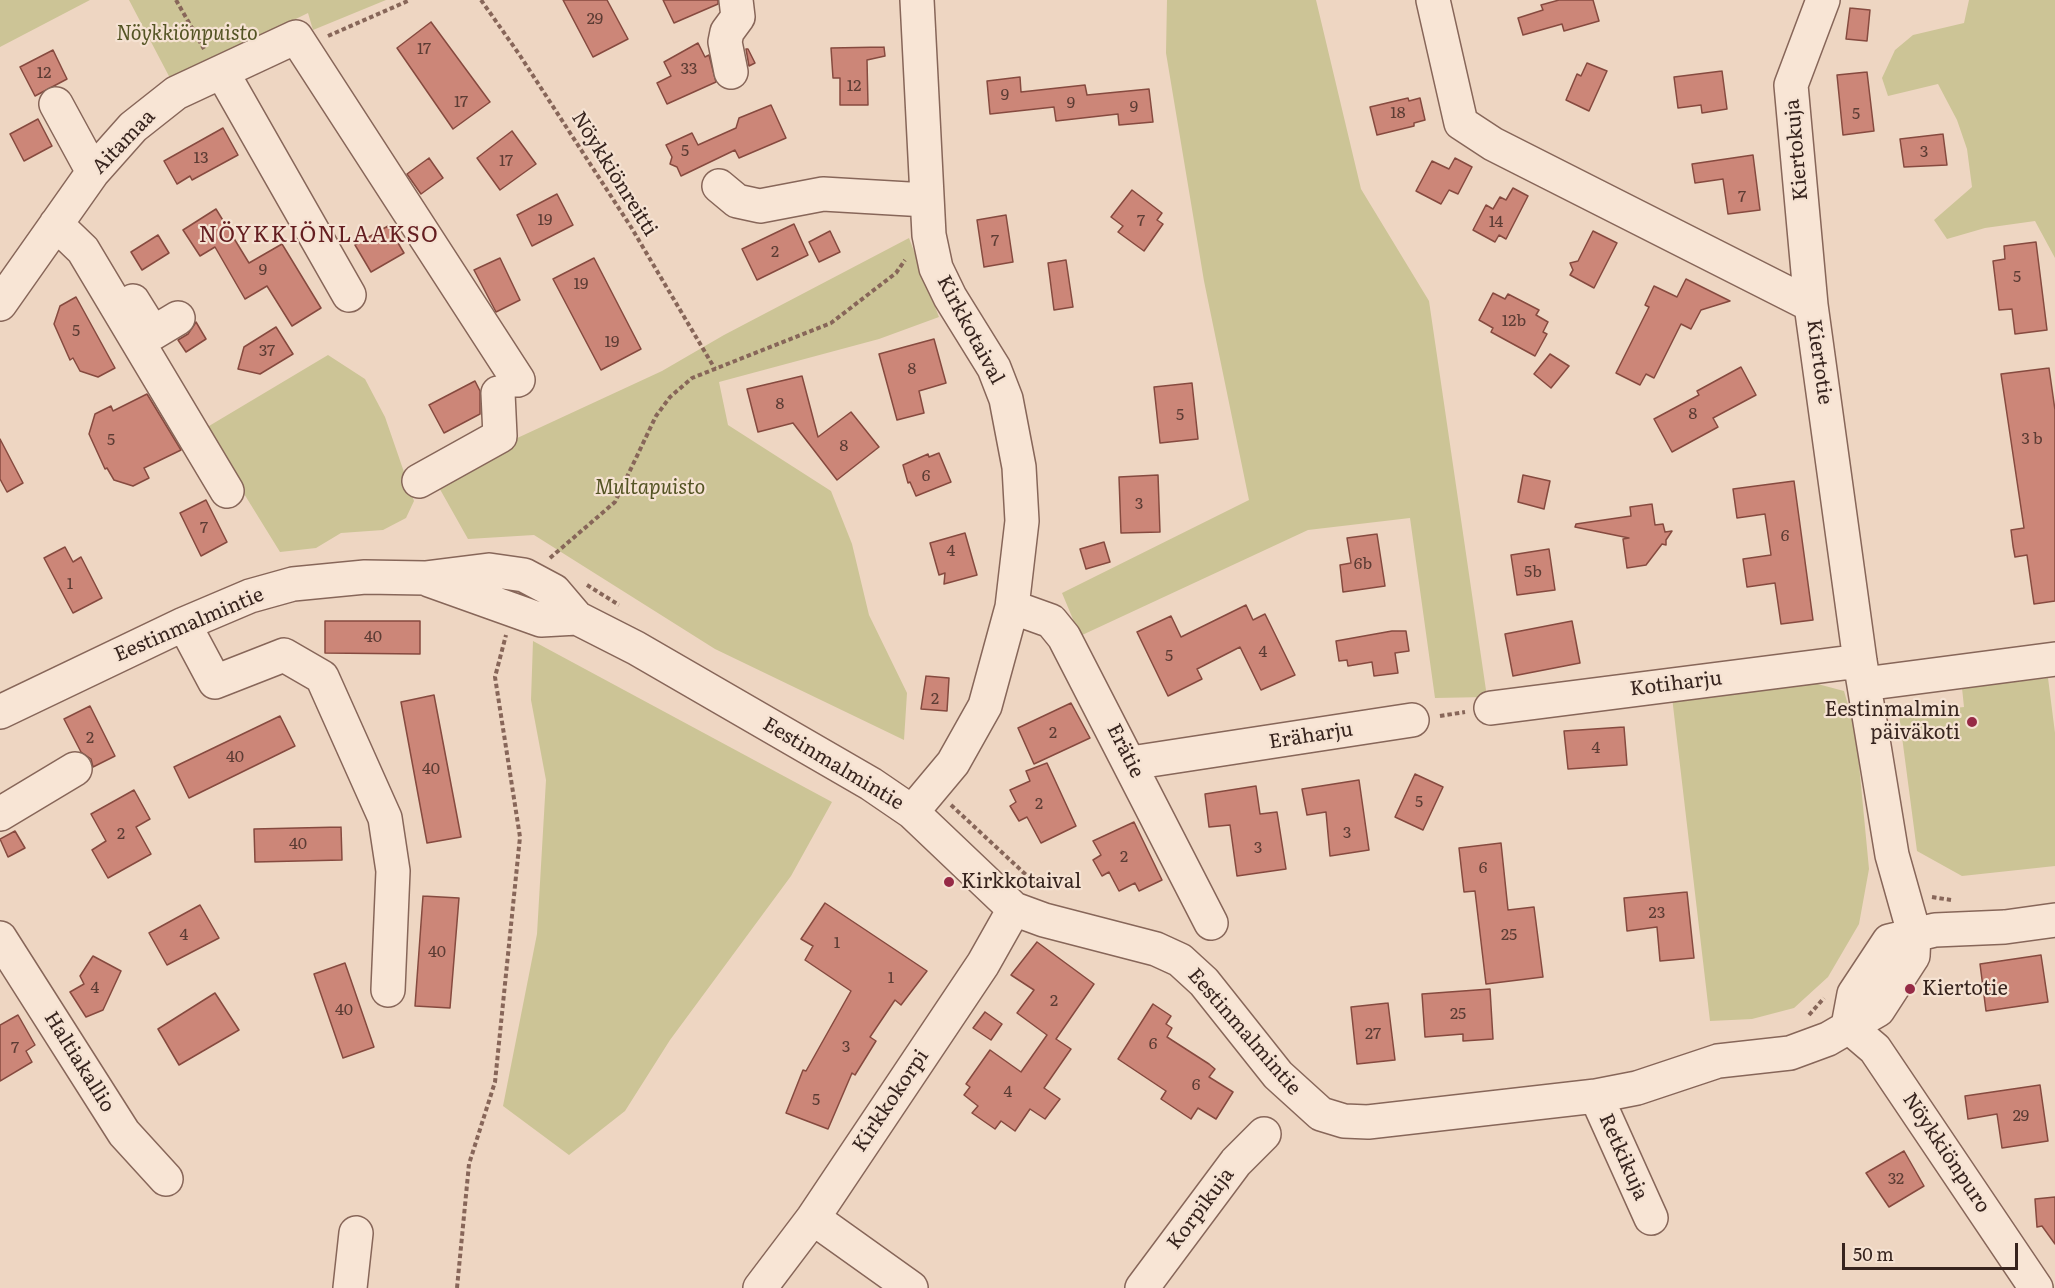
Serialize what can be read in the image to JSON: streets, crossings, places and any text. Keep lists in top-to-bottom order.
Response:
{
  "streets": {
    "street": [
      "Aitamaa",
      "Kiertokuja",
      "Kirkkotaival",
      "Kiertotie",
      "Eestinmalmintie",
      "Kotiharju",
      "Eräharju",
      "Erätie",
      "Haltiakallio",
      "Kirkkokorpi",
      "Nöykkiönpuro",
      "Retkikuja",
      "Korpikuja"
    ],
    "path": ["Nöykkiönreitti"]
  },
  "crossings": [
    ["Kiertokuja", "Kiertotie"],
    ["Kirkkotaival", "Eestinmalmintie"],
    ["Kirkkotaival", "Erätie"],
    ["Kiertotie", "Eestinmalmintie"],
    ["Kiertotie", "Kotiharju"],
    ["Eestinmalmintie", "Kirkkokorpi"],
    ["Eestinmalmintie", "Nöykkiönpuro"],
    ["Eestinmalmintie", "Retkikuja"],
    ["Eräharju", "Erätie"]
  ],
  "districts": ["NÖYKKIÖNLAAKSO"],
  "parks": ["Nöykkiönpuisto", "Multapuisto"],
  "places": ["Eestinmalmin päiväkoti", "Kirkkotaival", "Kiertotie"],
  "house_numbers": [
    "29",
    "17",
    "33",
    "12",
    "12",
    "9",
    "17",
    "9",
    "9",
    "18",
    "5",
    "5",
    "3",
    "13",
    "17",
    "7",
    "19",
    "7",
    "14",
    "7",
    "2",
    "9",
    "5",
    "19",
    "12b",
    "5",
    "19",
    "37",
    "8",
    "8",
    "8",
    "5",
    "3 b",
    "5",
    "8",
    "6",
    "3",
    "7",
    "6",
    "4",
    "6b",
    "5b",
    "1",
    "40",
    "4",
    "5",
    "2",
    "2",
    "2",
    "4",
    "40",
    "40",
    "5",
    "2",
    "3",
    "2",
    "40",
    "3",
    "2",
    "6",
    "23",
    "4",
    "25",
    "1",
    "40",
    "1",
    "4",
    "2",
    "40",
    "25",
    "27",
    "6",
    "3",
    "7",
    "6",
    "4",
    "5",
    "29",
    "32"
  ],
  "scale_bar": "50 m"
}
